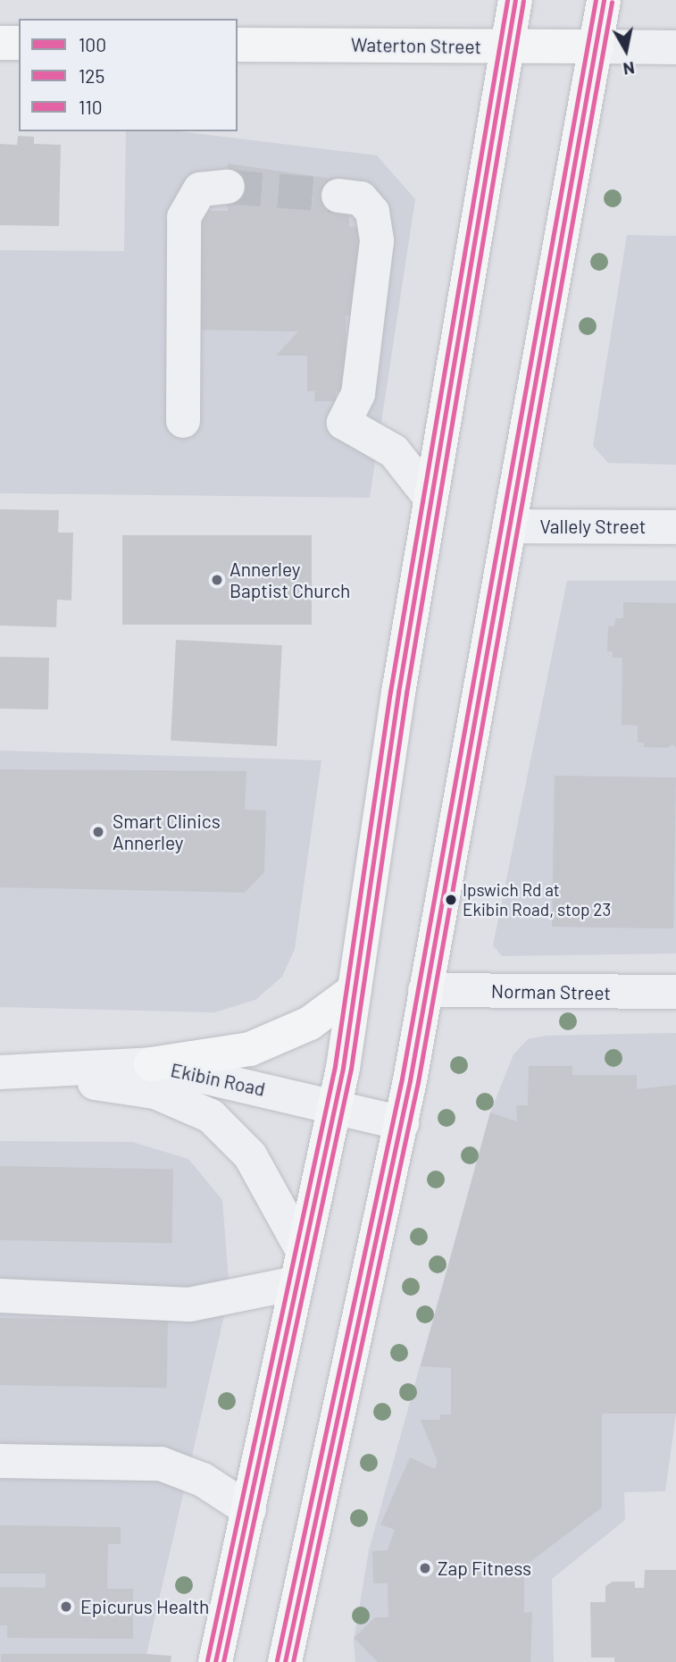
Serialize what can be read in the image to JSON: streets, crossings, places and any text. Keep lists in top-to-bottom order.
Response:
{
  "streets": {
    "main road": ["Waterton Street"],
    "street": ["Vallely Street", "Norman Street", "Ekibin Road"]
  },
  "places": [
    "Annerley Baptist Church",
    "Smart Clinics Annerley",
    "Ipswich Rd at Ekibin Road, stop 23",
    "Zap Fitness",
    "Epicurus Health"
  ],
  "lines": ["transit line 100", "transit line 110", "transit line 125"],
  "legend": ["100", "125", "110"],
  "north": "bottom"
}
